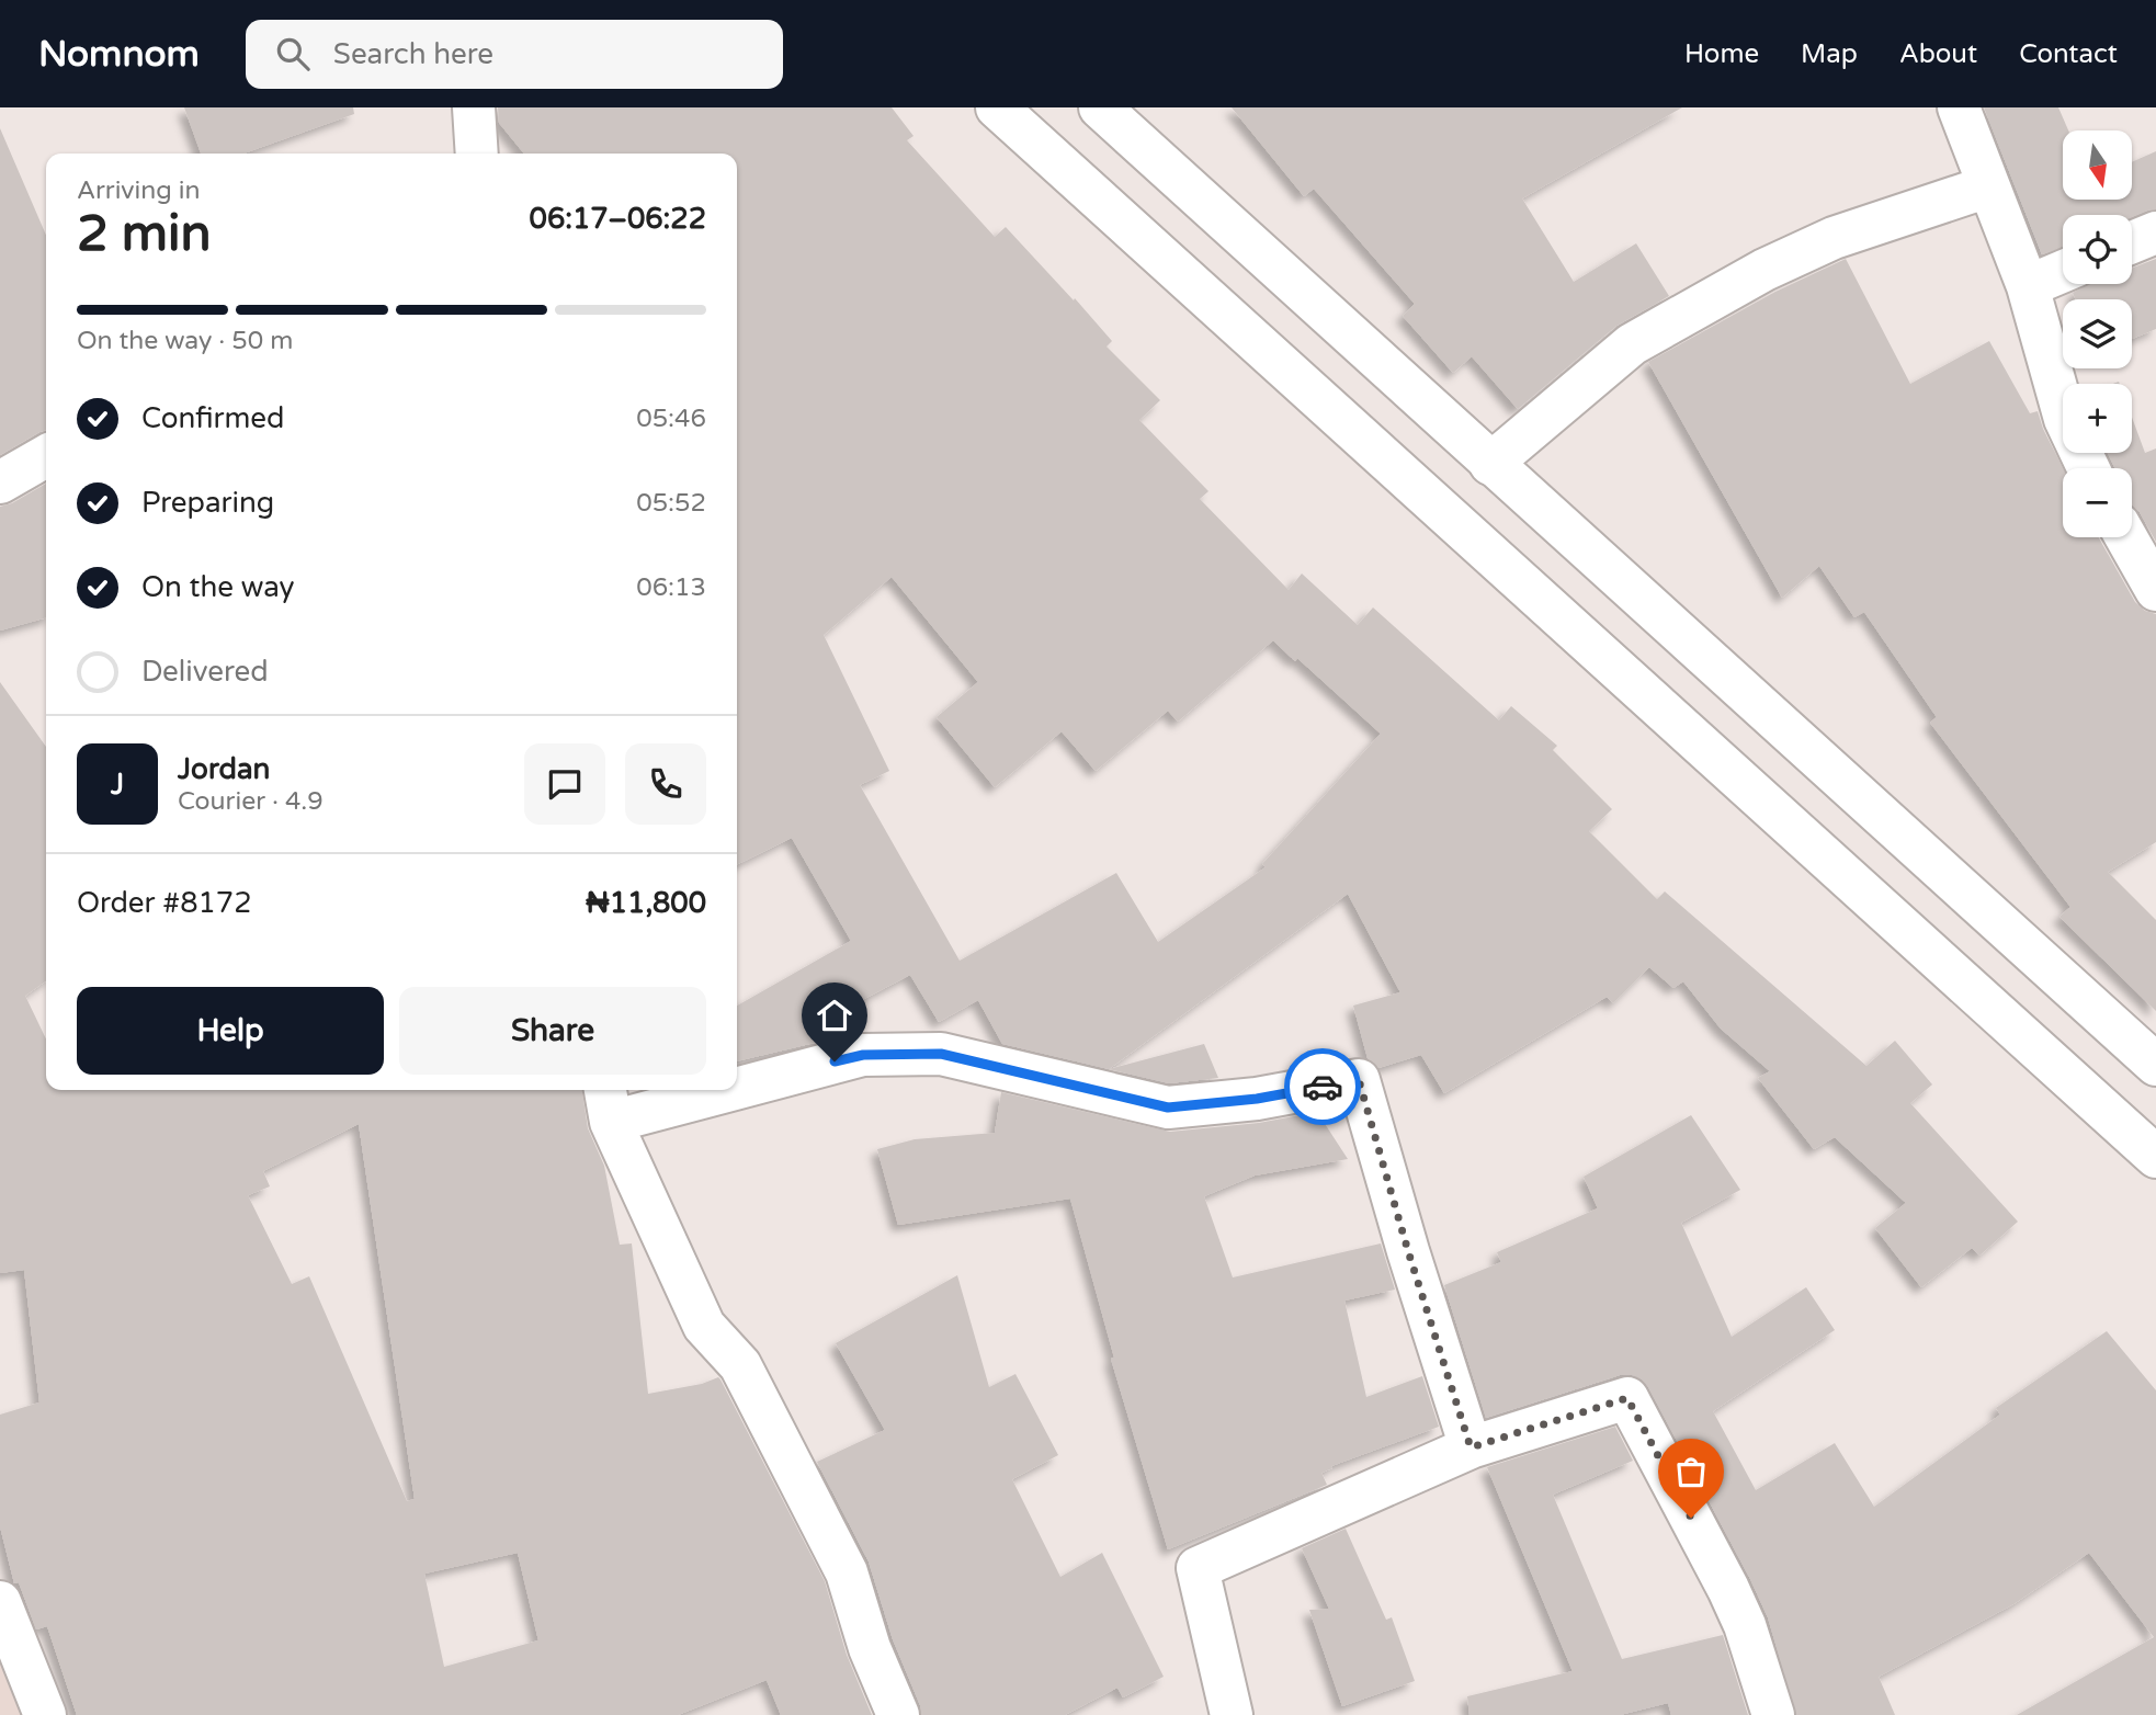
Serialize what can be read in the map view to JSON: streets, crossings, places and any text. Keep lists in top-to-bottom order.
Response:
{
  "north": "bottom",
  "page": {
    "header": "Nomnom",
    "search": "Search here",
    "nav": [
      "Home",
      "Map",
      "About",
      "Contact"
    ],
    "map_buttons": ["+", "−"],
    "heading": ["2 min", "Arriving in", "06:17–06:22"],
    "panel": [
      "Jordan",
      "Courier · 4.9",
      "Order #8172",
      "₦11,800"
    ],
    "bar": "On the way · 50 m",
    "list": [
      ["Confirmed", "05:46"],
      ["Preparing", "05:52"],
      ["On the way", "06:13"],
      "Delivered"
    ],
    "round": "J",
    "buttons": ["Help", "Share"]
  }
}
